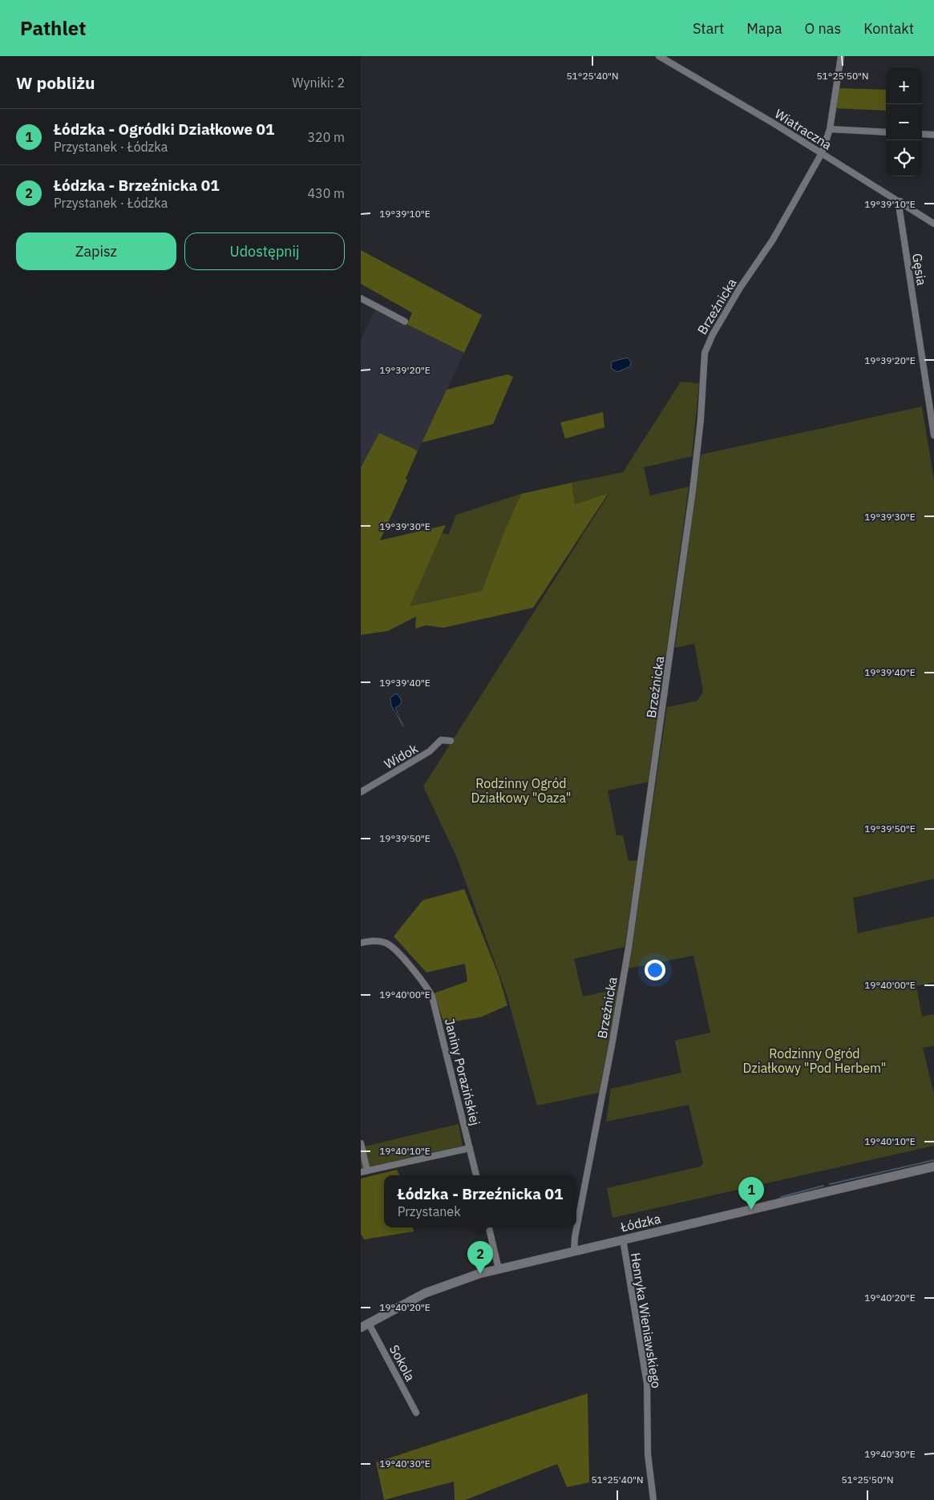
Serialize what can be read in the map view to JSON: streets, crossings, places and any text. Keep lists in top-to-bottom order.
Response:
{
  "streets": {
    "main road": ["Łódzka"],
    "street": [
      "Wiatraczna",
      "Gęsia",
      "Brzeźnicka",
      "Widok",
      "Janiny Porazińskiej",
      "Henryka Wieniawskiego",
      "Sokola"
    ]
  },
  "crossings": [
    ["Wiatraczna", "Gęsia"],
    ["Wiatraczna", "Brzeźnicka"],
    ["Brzeźnicka", "Łódzka"],
    ["Łódzka", "Henryka Wieniawskiego"],
    ["Łódzka", "Sokola"]
  ],
  "parks": ["Rodzinny Ogród Działkowy \"Oaza\"", "Rodzinny Ogród Działkowy \"Pod Herbem\""],
  "page": {
    "header": "Pathlet",
    "nav": [
      "Start",
      "Mapa",
      "O nas",
      "Kontakt"
    ],
    "heading": ["W pobliżu", "Wyniki: 2"],
    "map_buttons": ["+", "−"],
    "list": [
      {
        "mark": "1",
        "name": "Łódzka - Ogródki Działkowe 01",
        "note": "Przystanek · Łódzka",
        "value": "320 m"
      },
      {
        "mark": "2",
        "name": "Łódzka - Brzeźnicka 01",
        "note": "Przystanek · Łódzka",
        "value": "430 m"
      }
    ],
    "buttons": ["Zapisz", "Udostępnij"],
    "popup": ["Łódzka - Brzeźnicka 01", "Przystanek"],
    "pins": ["1", "2"]
  },
  "coordinates": [
    "51°25'40\"N",
    "51°25'50\"N",
    "19°39'10\"E",
    "19°39'20\"E",
    "19°39'30\"E",
    "19°39'40\"E",
    "19°39'50\"E",
    "19°40'00\"E",
    "19°40'10\"E",
    "19°40'20\"E",
    "19°40'30\"E"
  ]
}
